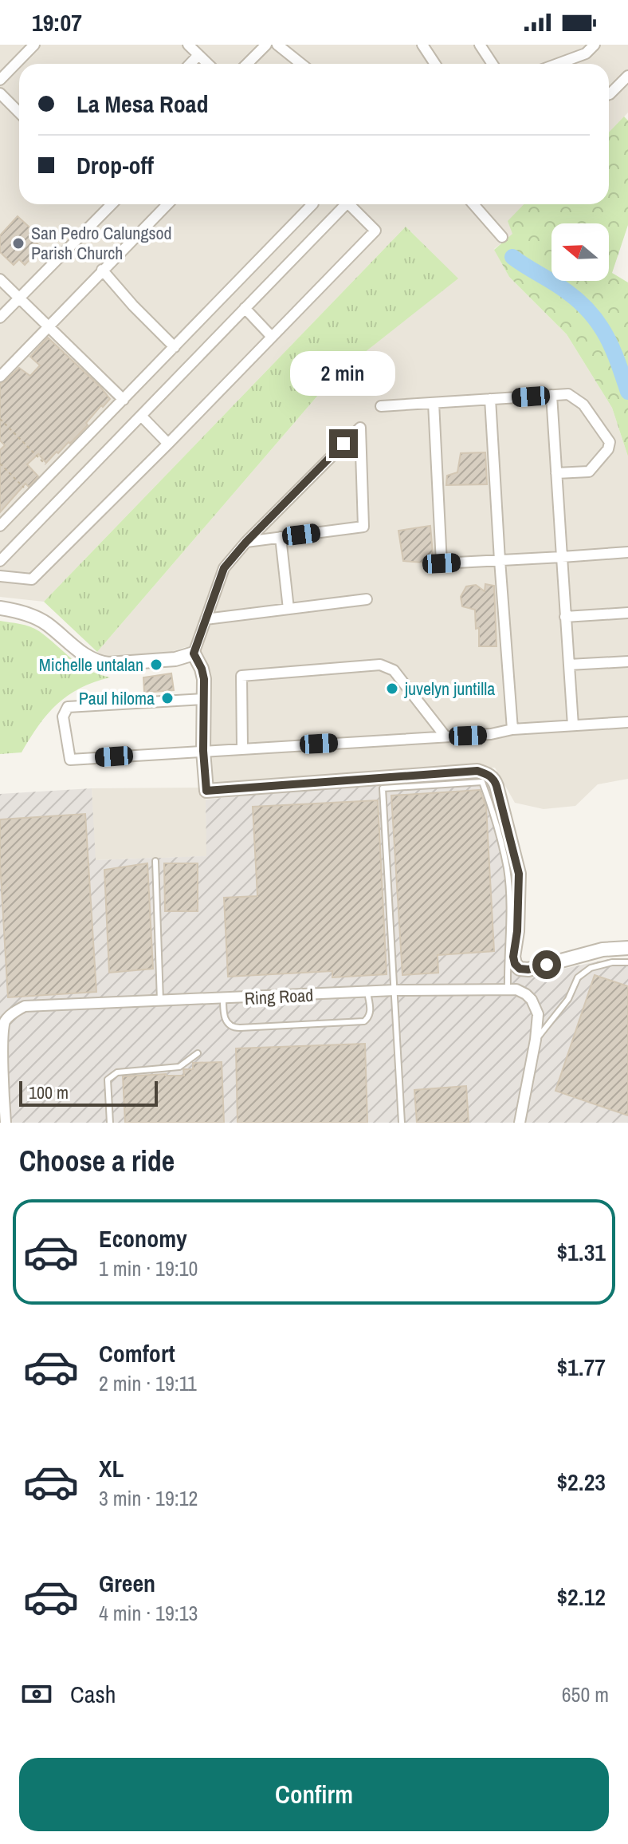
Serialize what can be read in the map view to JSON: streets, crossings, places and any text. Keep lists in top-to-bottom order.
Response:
{
  "streets": {
    "street": ["Ring Road"]
  },
  "places": [
    "San Pedro Calungsod Parish Church",
    "Michelle untalan",
    "juvelyn juntilla",
    "Paul hiloma"
  ],
  "scale_bar": "100 m",
  "north": "left",
  "page": {
    "status": "19:07",
    "banner": ["La Mesa Road", "Drop-off"],
    "bubble": "2 min",
    "scale": "100 m",
    "heading": "Choose a ride",
    "list": [
      {
        "name": "Economy",
        "note": "1 min · 19:10",
        "value": "$1.31"
      },
      {
        "name": "Comfort",
        "note": "2 min · 19:11",
        "value": "$1.77"
      },
      {
        "name": "XL",
        "note": "3 min · 19:12",
        "value": "$2.23"
      },
      {
        "name": "Green",
        "note": "4 min · 19:13",
        "value": "$2.12"
      }
    ],
    "pay": ["Cash", "650 m"],
    "buttons": "Confirm"
  }
}
